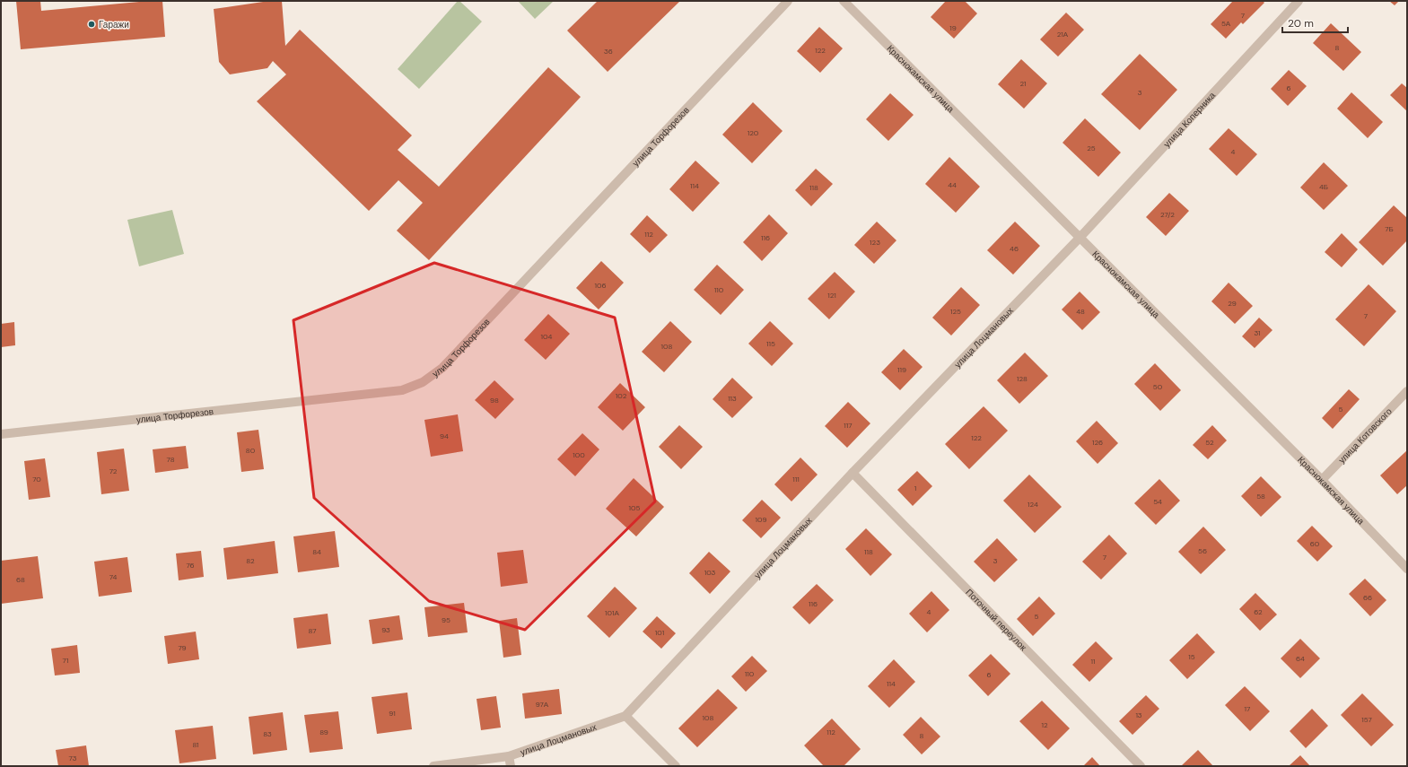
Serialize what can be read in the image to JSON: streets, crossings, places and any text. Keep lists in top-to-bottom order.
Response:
{
  "streets": {
    "street": [
      "Краснокамская улица",
      "улица Коперника",
      "улица Торфорезов",
      "улица Лоцмановых",
      "улица Котовского",
      "Поточный переулок"
    ]
  },
  "crossings": [
    ["Краснокамская улица", "улица Коперника"],
    ["Краснокамская улица", "улица Лоцмановых"],
    ["Краснокамская улица", "улица Котовского"],
    ["улица Коперника", "улица Лоцмановых"],
    ["улица Лоцмановых", "Поточный переулок"]
  ],
  "places": ["Гаражи"],
  "house_numbers": [
    "7",
    "5А",
    "19",
    "21А",
    "8",
    "122",
    "36",
    "21",
    "6",
    "3",
    "120",
    "25",
    "4",
    "44",
    "114",
    "4Б",
    "118",
    "27/2",
    "7Б",
    "112",
    "116",
    "123",
    "46",
    "106",
    "110",
    "121",
    "29",
    "125",
    "48",
    "7",
    "31",
    "104",
    "115",
    "108",
    "119",
    "128",
    "50",
    "102",
    "113",
    "98",
    "5",
    "117",
    "94",
    "122",
    "126",
    "52",
    "80",
    "100",
    "78",
    "72",
    "70",
    "111",
    "1",
    "58",
    "54",
    "124",
    "105",
    "109",
    "60",
    "56",
    "84",
    "118",
    "7",
    "82",
    "3",
    "76",
    "103",
    "74",
    "68",
    "66",
    "116",
    "4",
    "62",
    "101А",
    "5",
    "95",
    "93",
    "87",
    "101",
    "79",
    "15",
    "64",
    "71",
    "11",
    "110",
    "6",
    "114",
    "97А",
    "17",
    "91",
    "13",
    "108",
    "157",
    "12",
    "89",
    "112",
    "83",
    "8",
    "81",
    "73"
  ],
  "scale_bar": "20 m"
}
